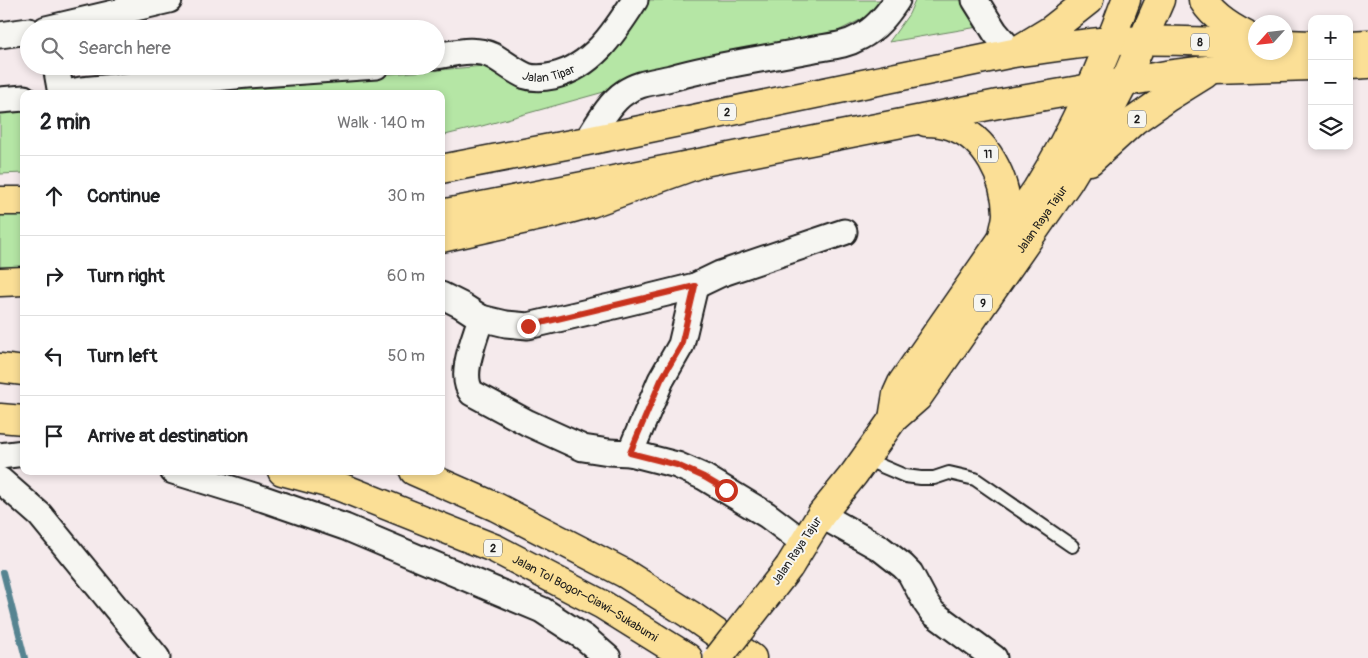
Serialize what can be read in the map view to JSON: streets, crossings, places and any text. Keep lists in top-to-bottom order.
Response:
{
  "streets": {
    "highway": [
      "8",
      "2",
      "11",
      "Jalan Raya Tajur",
      "9",
      "Jalan Tol Bogor–Ciawi–Sukabumi"
    ],
    "street": ["Jalan Tipar"]
  },
  "crossings": [
    ["8", "2"],
    ["8", "Jalan Raya Tajur"],
    ["2", "Jalan Raya Tajur"],
    ["2", "9"],
    ["11", "Jalan Raya Tajur"],
    ["Jalan Raya Tajur", "9"]
  ],
  "north": "bottom left",
  "page": {
    "map_buttons": ["+", "−"],
    "search": "Search here",
    "heading": ["2 min", "Walk · 140 m"],
    "list": [
      ["Continue", "30 m"],
      ["Turn right", "60 m"],
      ["Turn left", "50 m"],
      "Arrive at destination"
    ]
  }
}
